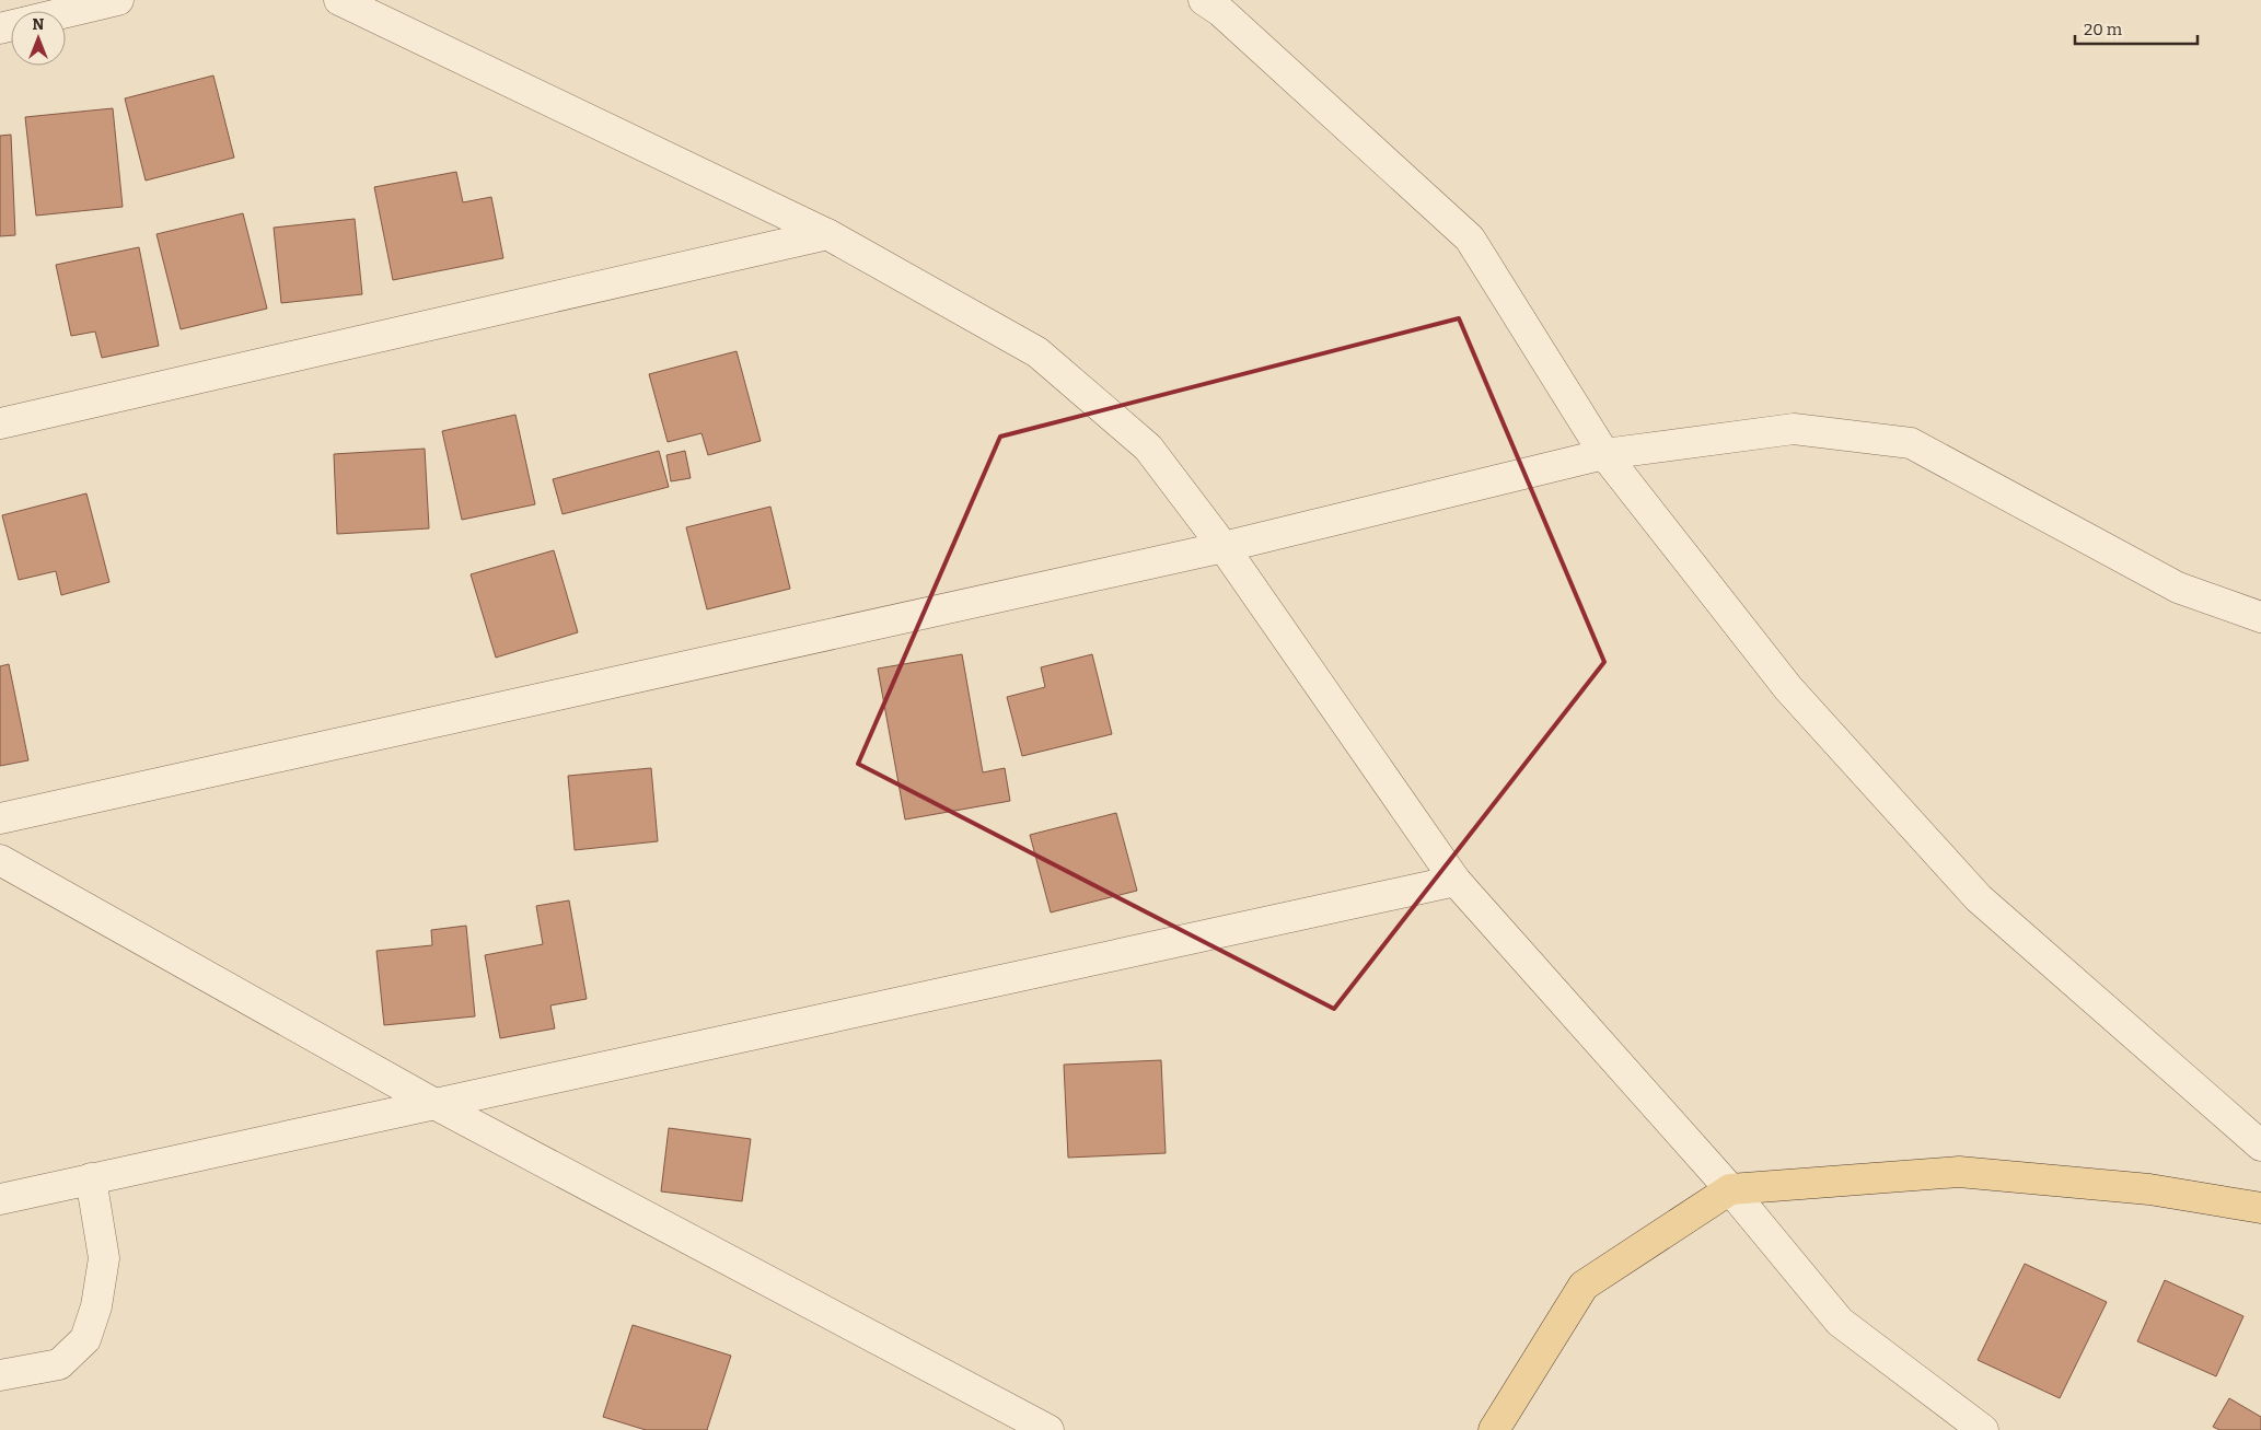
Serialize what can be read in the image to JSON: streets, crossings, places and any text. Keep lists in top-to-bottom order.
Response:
{
  "scale_bar": "20 m",
  "north": "top"
}
